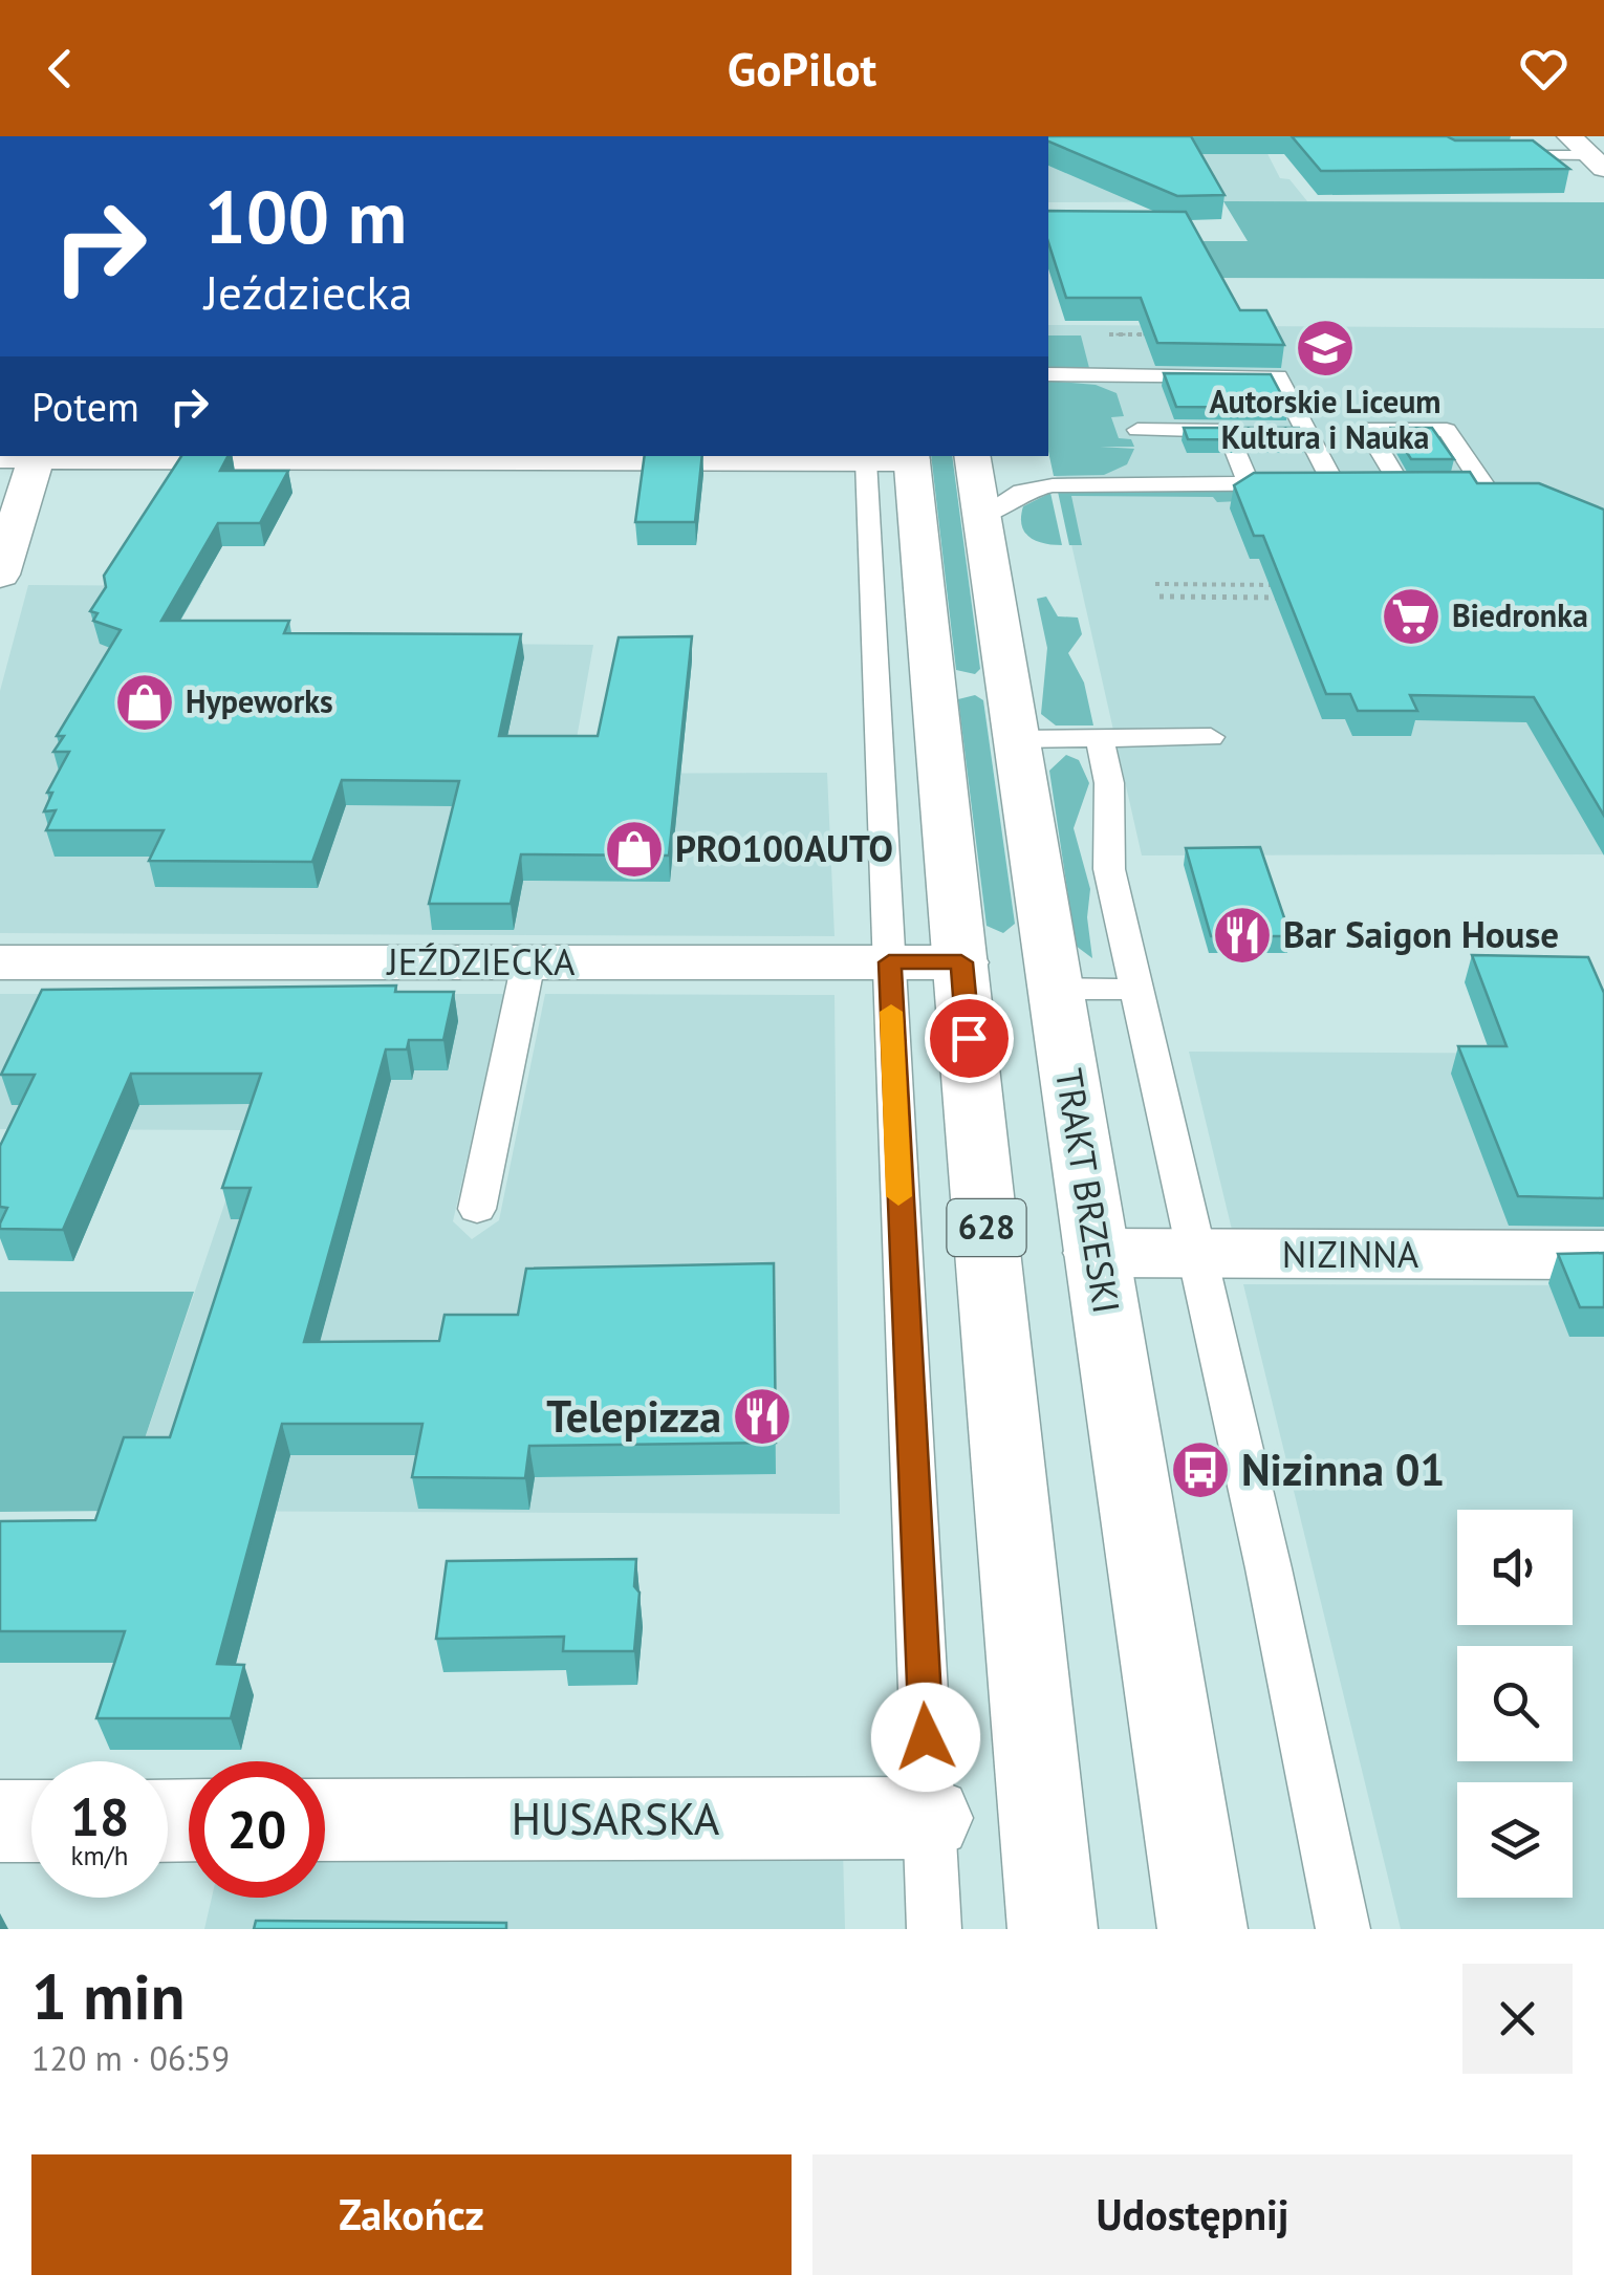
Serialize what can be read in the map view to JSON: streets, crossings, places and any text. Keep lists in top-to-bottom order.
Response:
{
  "streets": {
    "main road": [
      "JEŹDZIECKA",
      "TRAKT BRZESKI",
      "628",
      "NIZINNA",
      "HUSARSKA"
    ]
  },
  "crossings": [
    ["JEŹDZIECKA", "628"],
    ["TRAKT BRZESKI", "628"],
    ["TRAKT BRZESKI", "NIZINNA"]
  ],
  "places": {
    "school or university": ["Autorskie Liceum Kultura i Nauka"],
    "supermarket": ["Biedronka"],
    "shop": ["Hypeworks", "PRO100AUTO"],
    "restaurant": ["Bar Saigon House", "Telepizza"],
    "bus stop": ["Nizinna 01"]
  },
  "page": {
    "header": "GoPilot",
    "turn": ["100 m", "Jeździecka"],
    "then": "Potem",
    "speed": "18 km/h",
    "limit": "20",
    "heading": ["1 min", "120 m · 06:59"],
    "buttons": ["Zakończ", "Udostępnij"]
  }
}
